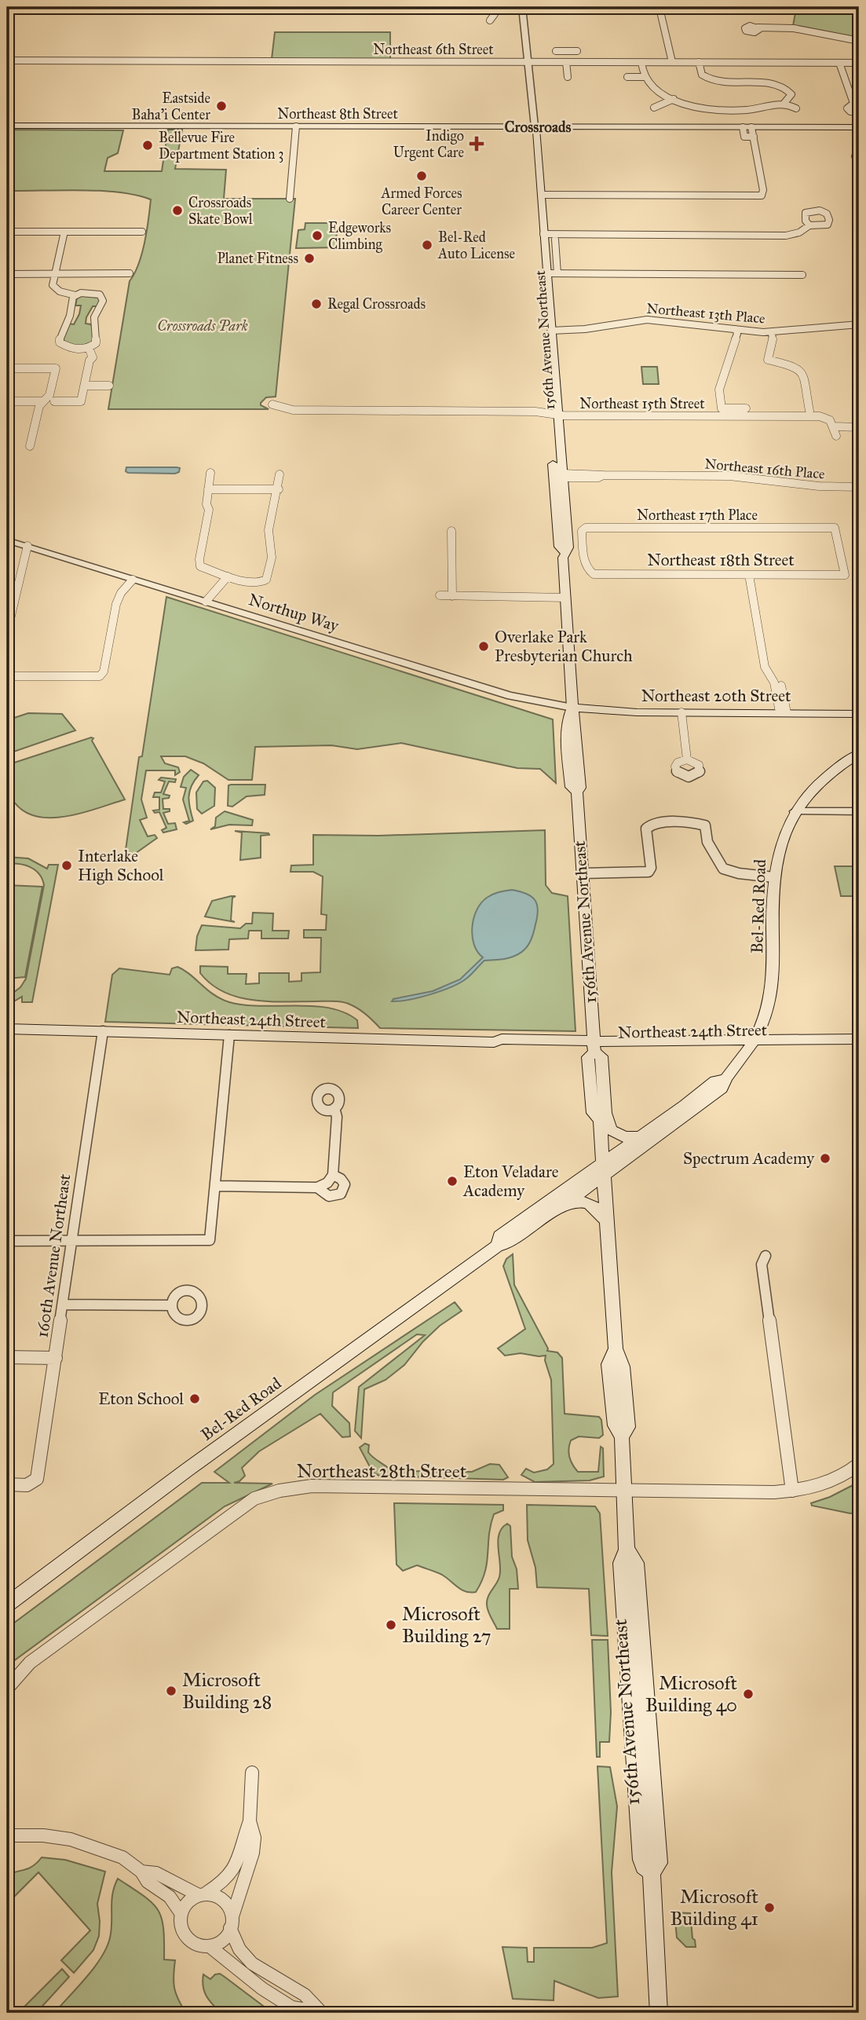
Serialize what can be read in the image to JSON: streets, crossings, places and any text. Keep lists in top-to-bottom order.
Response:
{
  "streets": {
    "main road": [
      "Northeast 8th Street",
      "156th Avenue Northeast",
      "Northeast 20th Street",
      "Bel-Red Road",
      "Northeast 24th Street"
    ],
    "street": [
      "Northeast 6th Street",
      "Northeast 13th Place",
      "Northeast 15th Street",
      "Northeast 16th Place",
      "Northeast 17th Place",
      "Northeast 18th Street",
      "Northup Way",
      "160th Avenue Northeast",
      "Northeast 28th Street"
    ]
  },
  "crossings": [
    ["Northeast 6th Street", "156th Avenue Northeast"],
    ["Northeast 8th Street", "156th Avenue Northeast"],
    ["Northeast 13th Place", "156th Avenue Northeast"],
    ["156th Avenue Northeast", "Northeast 15th Street"],
    ["156th Avenue Northeast", "Northeast 16th Place"],
    ["156th Avenue Northeast", "Northup Way"],
    ["156th Avenue Northeast", "Northeast 20th Street"],
    ["156th Avenue Northeast", "Bel-Red Road"],
    ["156th Avenue Northeast", "Northeast 24th Street"],
    ["156th Avenue Northeast", "Northeast 28th Street"],
    ["Northeast 17th Place", "Northeast 18th Street"],
    ["Northup Way", "Northeast 20th Street"],
    ["Bel-Red Road", "Northeast 24th Street"],
    ["Northeast 24th Street", "160th Avenue Northeast"]
  ],
  "districts": ["Crossroads"],
  "parks": ["Crossroads Park"],
  "places": {
    "other": [
      "Eastside Baha'i Center",
      "Bellevue Fire Department Station 3",
      "Armed Forces Career Center",
      "Crossroads Skate Bowl",
      "Edgeworks Climbing",
      "Bel-Red Auto License",
      "Planet Fitness",
      "Regal Crossroads",
      "Overlake Park Presbyterian Church",
      "Interlake High School",
      "Spectrum Academy",
      "Eton Veladare Academy",
      "Eton School",
      "Microsoft Building 27",
      "Microsoft Building 28",
      "Microsoft Building 40",
      "Microsoft Building 41"
    ],
    "health": ["Indigo Urgent Care"]
  }
}
